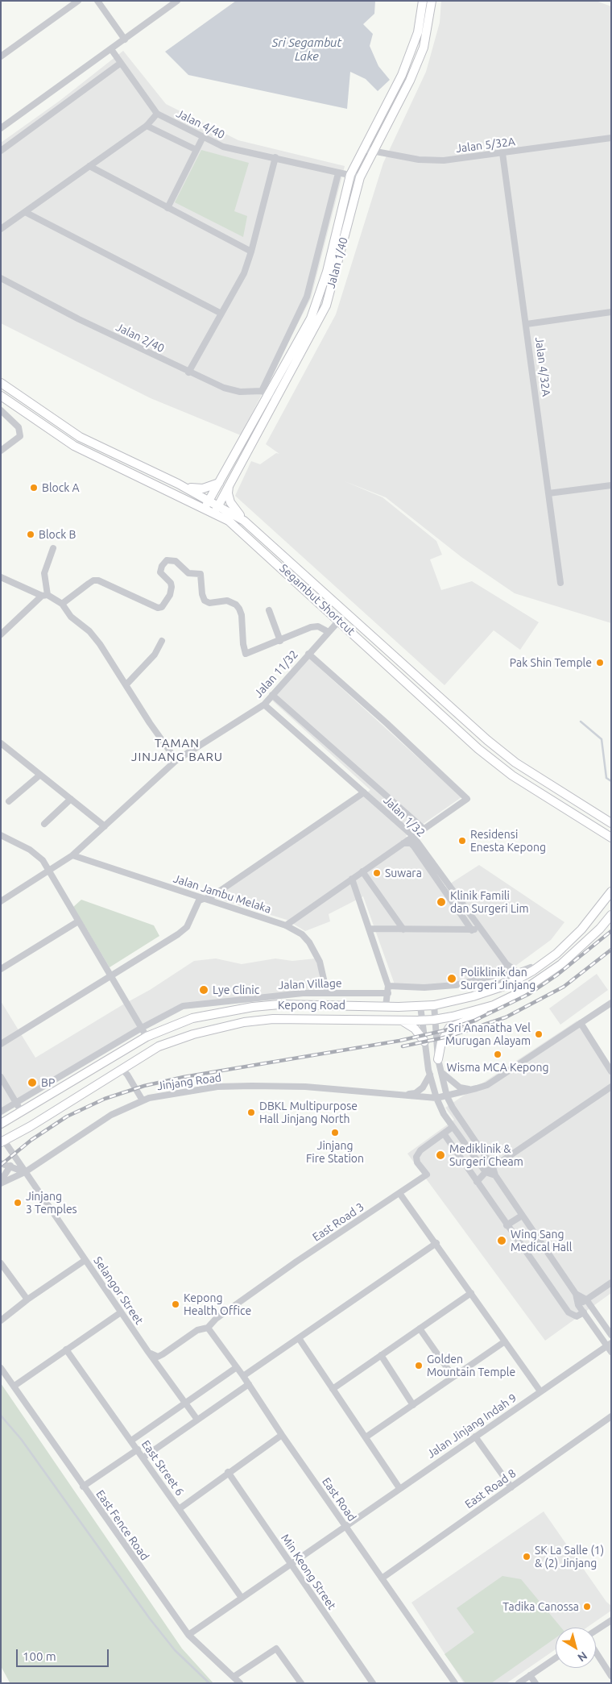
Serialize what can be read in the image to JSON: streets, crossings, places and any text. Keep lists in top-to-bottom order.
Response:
{
  "streets": {
    "main road": ["Jalan 1/40", "Segambut Shortcut", "Kepong Road"],
    "street": [
      "Jalan 4/40",
      "Jalan 5/32A",
      "Jalan 2/40",
      "Jalan 4/32A",
      "Jalan 11/32",
      "Jalan 1/32",
      "Jalan Jambu Melaka",
      "Jalan Village",
      "Jinjang Road",
      "East Road 3",
      "Selangor Street",
      "Jalan Jinjang Indah 9",
      "East Street 6",
      "East Road 8",
      "East Road",
      "East Fence Road",
      "Min Keong Street"
    ]
  },
  "crossings": [
    ["Jalan 4/40", "Jalan 1/40"],
    ["Jalan 5/32A", "Jalan 1/40"],
    ["Jalan 5/32A", "Jalan 4/32A"],
    ["Jalan 1/40", "Jalan 2/40"],
    ["Jalan 1/40", "Segambut Shortcut"],
    ["Segambut Shortcut", "Jalan 11/32"],
    ["Jalan 11/32", "Jalan 1/32"],
    ["Jalan 11/32", "Jalan Jambu Melaka"],
    ["Jalan Jambu Melaka", "Jalan Village"],
    ["Kepong Road", "Selangor Street"],
    ["Jinjang Road", "Selangor Street"],
    ["East Road 3", "Selangor Street"],
    ["East Road 3", "East Road"],
    ["Jalan Jinjang Indah 9", "East Street 6"],
    ["Jalan Jinjang Indah 9", "East Road"],
    ["Jalan Jinjang Indah 9", "East Fence Road"],
    ["Jalan Jinjang Indah 9", "Min Keong Street"],
    ["East Road 8", "East Road"]
  ],
  "districts": ["TAMAN JINJANG BARU"],
  "water": ["Sri Segambut Lake"],
  "places": [
    "Block A",
    "Block B",
    "Pak Shin Temple",
    "Residensi Enesta Kepong",
    "Suwara",
    "Klinik Famili dan Surgeri Lim",
    "Poliklinik dan Surgeri Jinjang",
    "Lye Clinic",
    "Sri Ananatha Vel Murugan Alayam",
    "Wisma MCA Kepong",
    "BP",
    "DBKL Multipurpose Hall Jinjang North",
    "Jinjang Fire Station",
    "Mediklinik & Surgeri Cheam",
    "Jinjang 3 Temples",
    "Wing Sang Medical Hall",
    "Kepong Health Office",
    "Golden Mountain Temple",
    "SK La Salle (1) & (2) Jinjang",
    "Tadika Canossa"
  ],
  "scale_bar": "100 m",
  "north": "bottom right"
}
